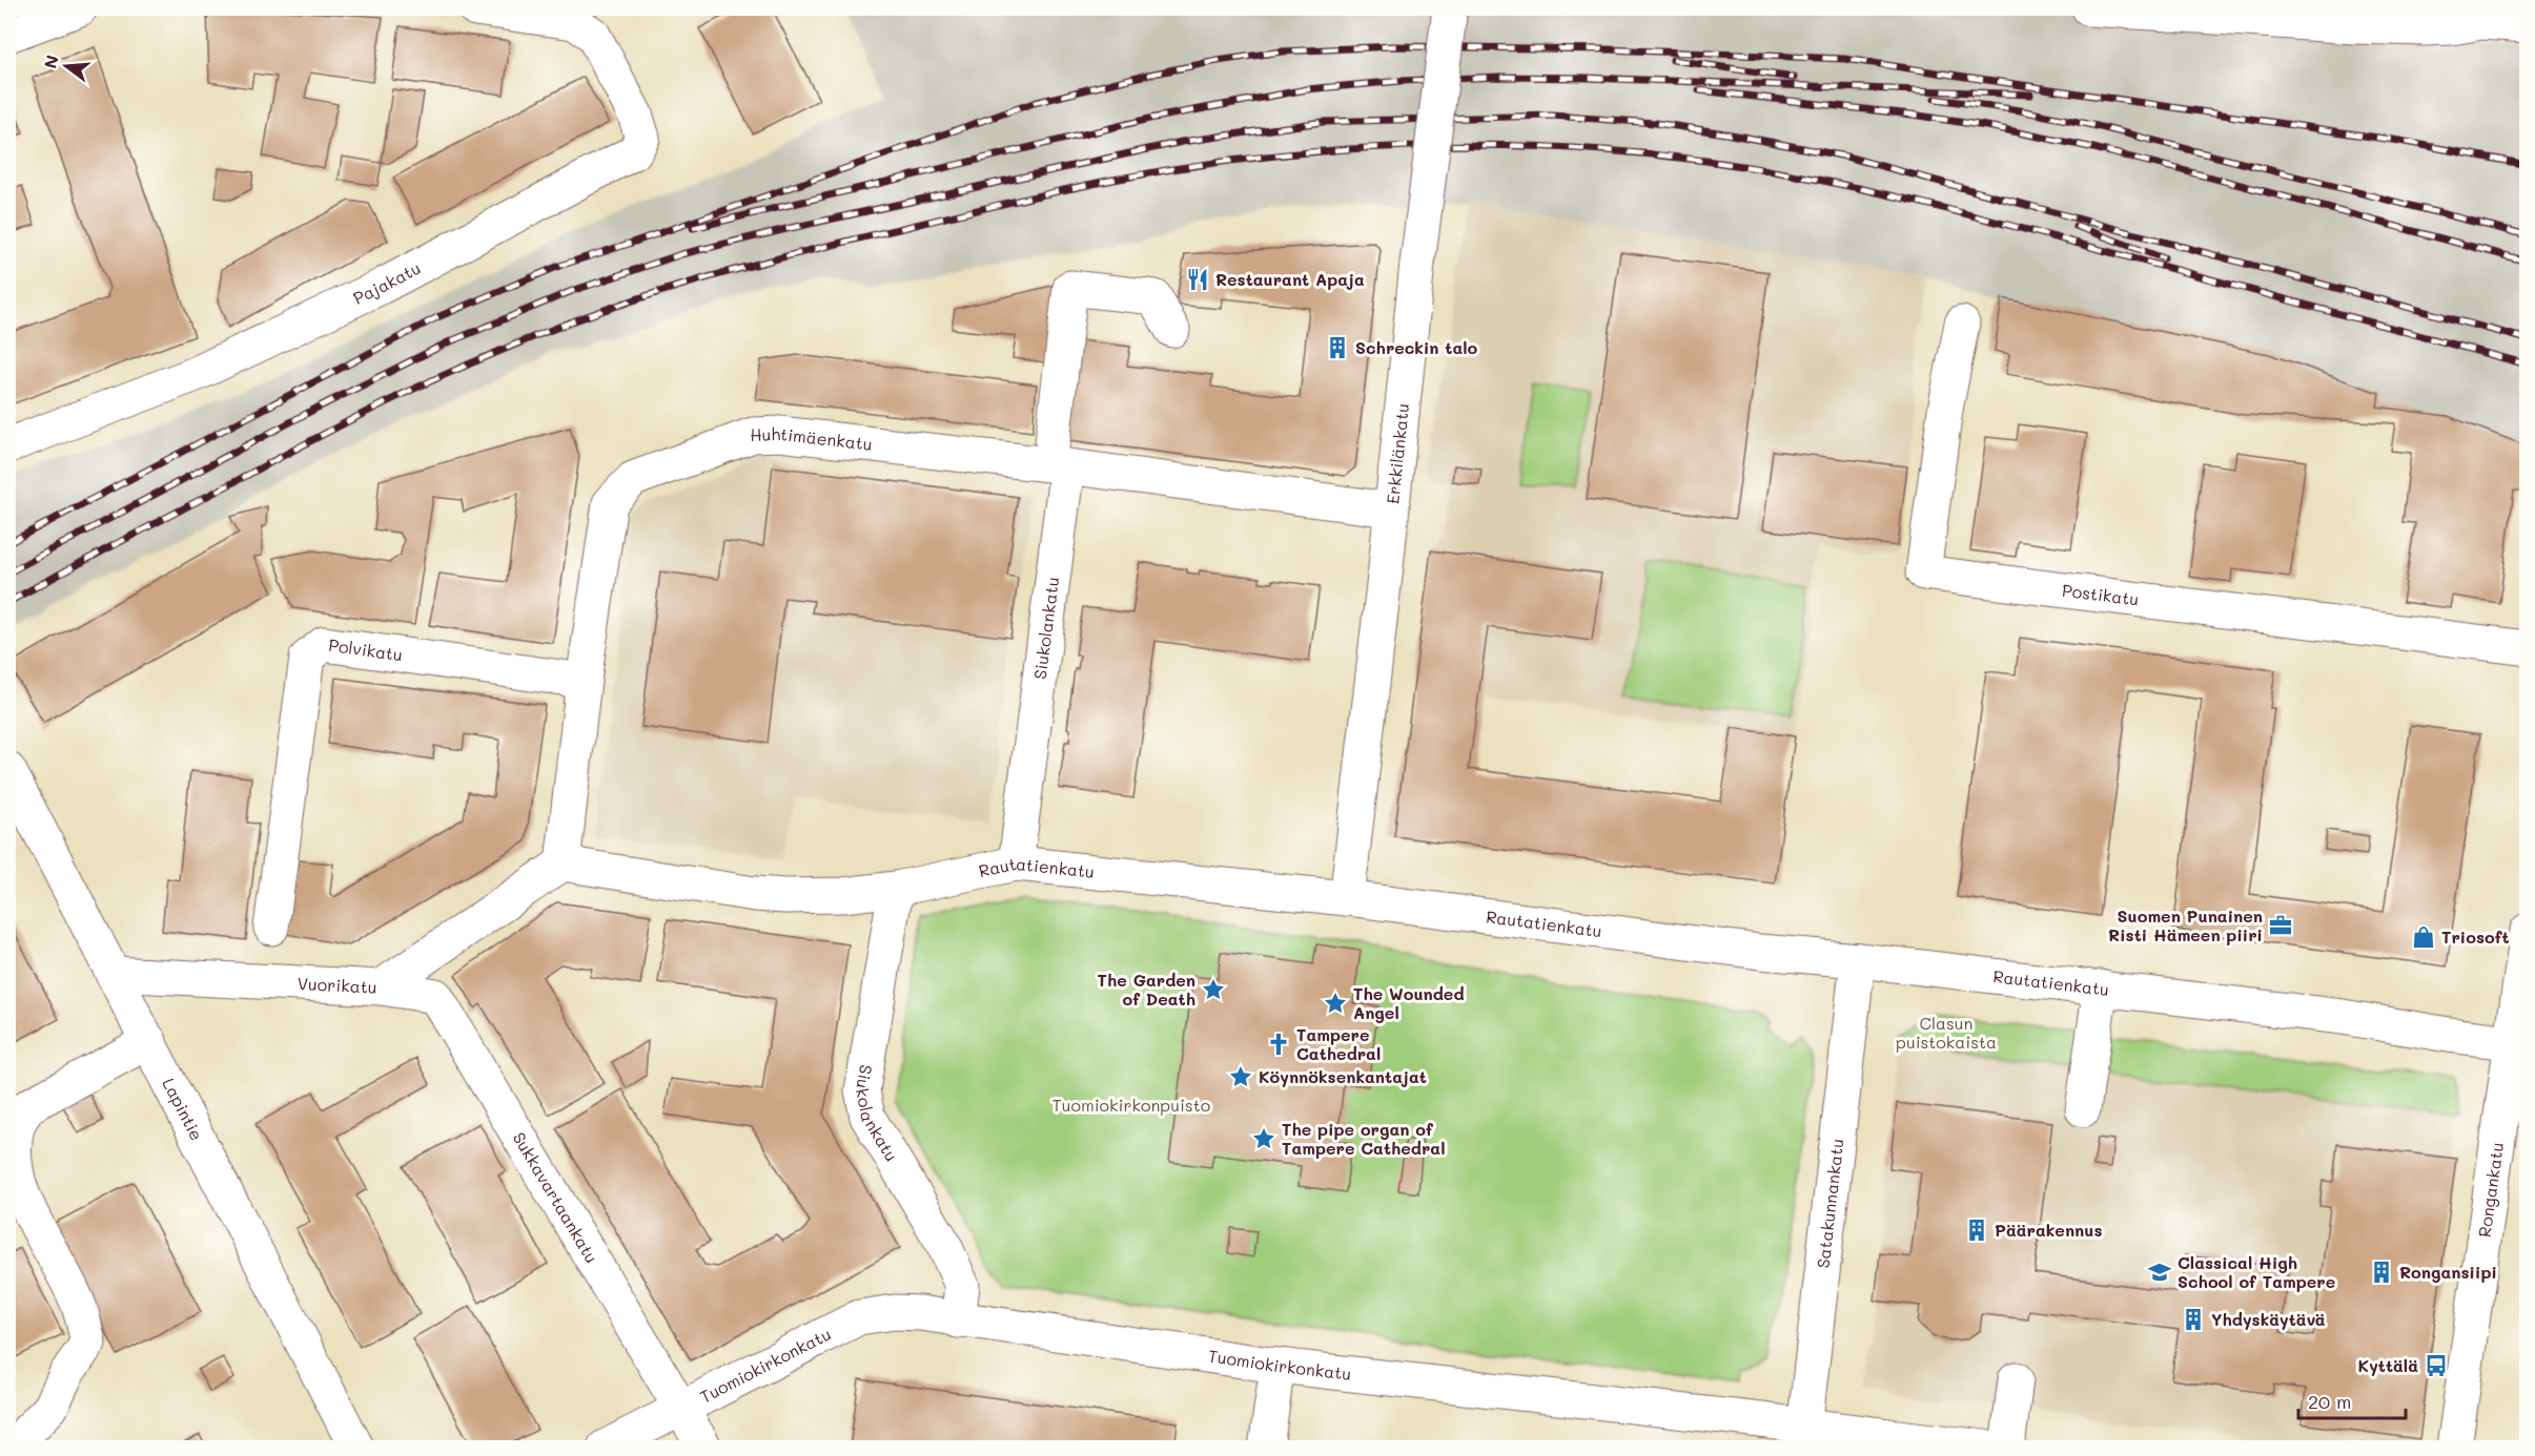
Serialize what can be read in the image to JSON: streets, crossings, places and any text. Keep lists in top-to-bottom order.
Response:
{
  "streets": {
    "street": [
      "Pajakatu",
      "Huhtimäenkatu",
      "Erkkilänkatu",
      "Postikatu",
      "Siukolankatu",
      "Polvikatu",
      "Rautatienkatu",
      "Vuorikatu",
      "Lapintie",
      "Rongankatu",
      "Sukkavartaankatu",
      "Satakunnankatu",
      "Tuomiokirkonkatu"
    ]
  },
  "crossings": [
    ["Huhtimäenkatu", "Erkkilänkatu"],
    ["Huhtimäenkatu", "Siukolankatu"],
    ["Huhtimäenkatu", "Polvikatu"],
    ["Huhtimäenkatu", "Rautatienkatu"],
    ["Huhtimäenkatu", "Vuorikatu"],
    ["Erkkilänkatu", "Rautatienkatu"],
    ["Siukolankatu", "Rautatienkatu"],
    ["Siukolankatu", "Tuomiokirkonkatu"],
    ["Rautatienkatu", "Vuorikatu"],
    ["Rautatienkatu", "Rongankatu"],
    ["Rautatienkatu", "Satakunnankatu"],
    ["Vuorikatu", "Lapintie"],
    ["Vuorikatu", "Sukkavartaankatu"],
    ["Sukkavartaankatu", "Tuomiokirkonkatu"],
    ["Satakunnankatu", "Tuomiokirkonkatu"]
  ],
  "parks": ["Clasun puistokaista", "Tuomiokirkonpuisto"],
  "places": {
    "restaurant": ["Restaurant Apaja"],
    "building": [
      "Schreckin talo",
      "Päärakennus",
      "Rongansiipi",
      "Yhdyskäytävä"
    ],
    "office": ["Suomen Punainen Risti Hämeen piiri"],
    "shop": ["Triosoft"],
    "place": [
      "The Garden of Death",
      "The Wounded Angel",
      "Köynnöksenkantajat",
      "The pipe organ of Tampere Cathedral"
    ],
    "church": ["Tampere Cathedral"],
    "school or university": ["Classical High School of Tampere"],
    "bus stop": ["Kyttälä"]
  },
  "scale_bar": "20 m",
  "north": "left"
}
